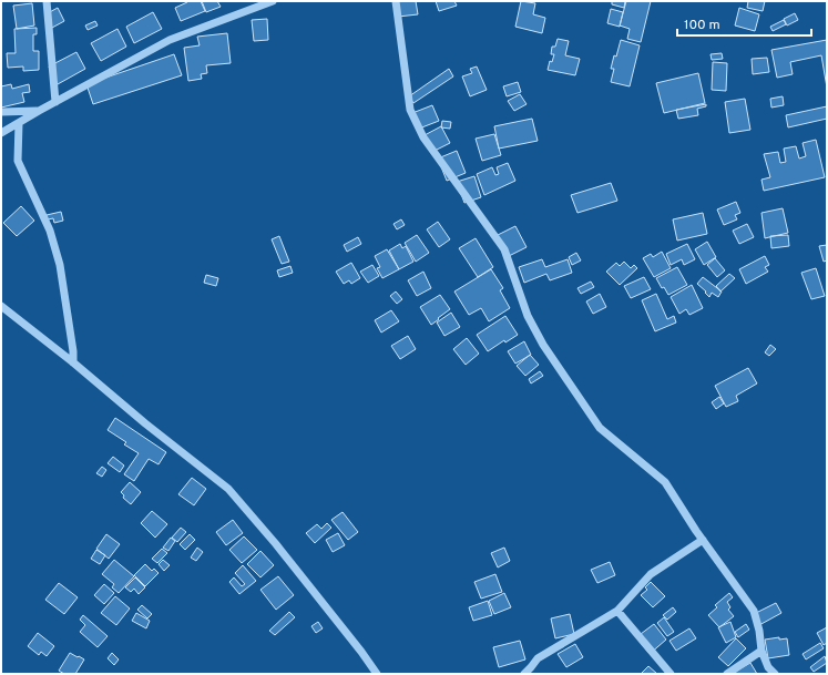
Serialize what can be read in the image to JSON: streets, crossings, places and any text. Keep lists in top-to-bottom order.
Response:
{
  "scale_bar": "100 m"
}
